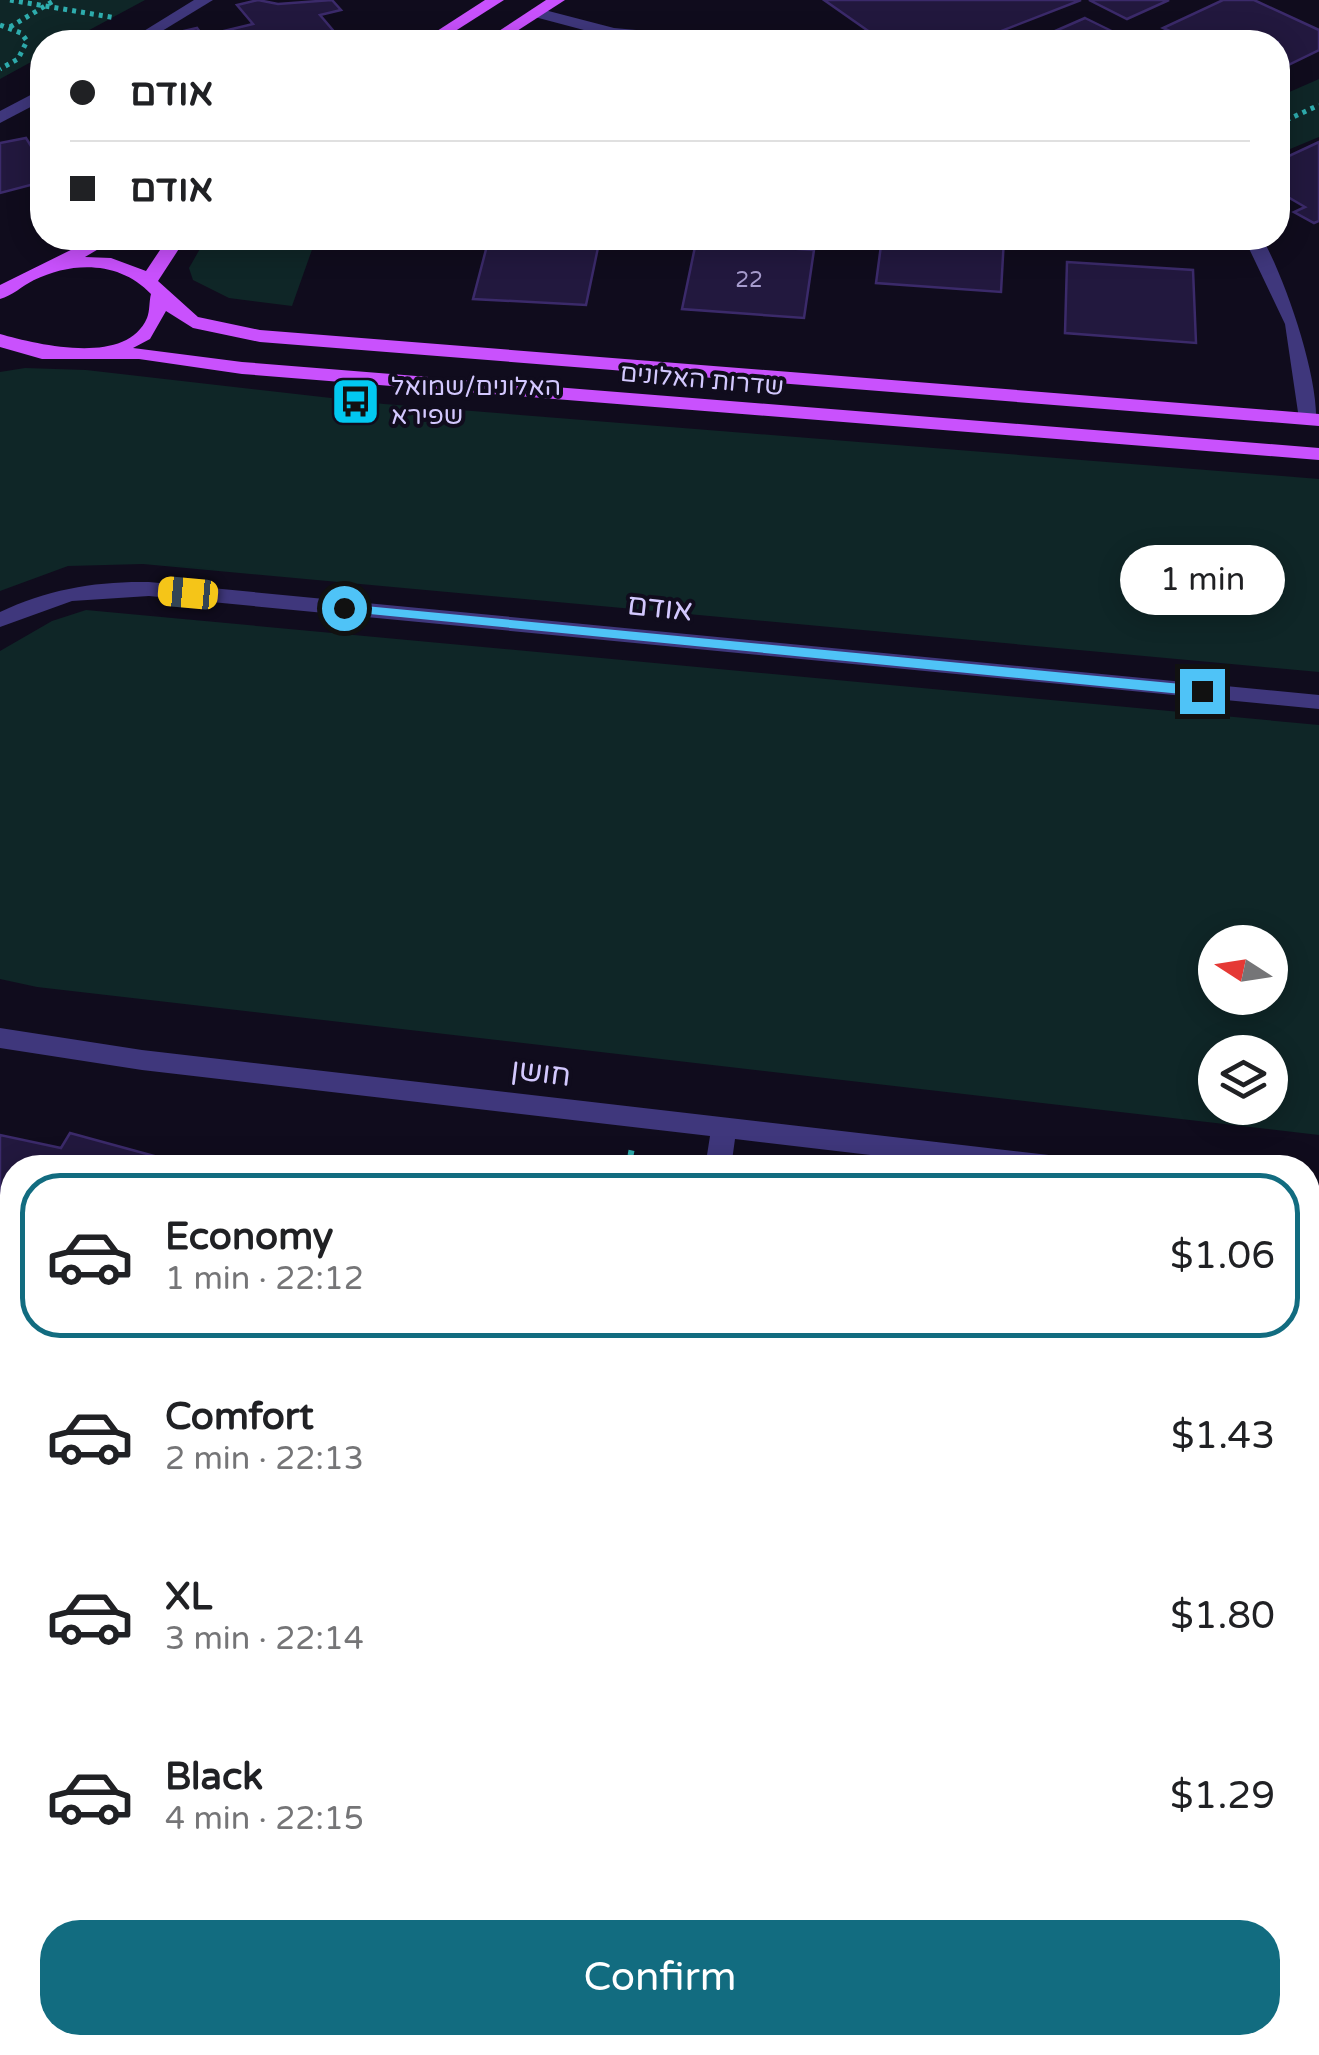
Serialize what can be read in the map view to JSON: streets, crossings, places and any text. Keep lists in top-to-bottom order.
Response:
{
  "streets": {
    "main road": ["שדרות האלונים"],
    "street": ["אודם", "חושן"]
  },
  "places": {
    "bus stop": ["האלונים/שמואל שפירא"]
  },
  "house_numbers": ["22"],
  "north": "left",
  "page": {
    "banner": ["אודם", "אודם"],
    "bubble": "1 min",
    "list": [
      {
        "name": "Economy",
        "note": "1 min · 22:12",
        "value": "$1.06"
      },
      {
        "name": "Comfort",
        "note": "2 min · 22:13",
        "value": "$1.43"
      },
      {
        "name": "XL",
        "note": "3 min · 22:14",
        "value": "$1.80"
      },
      {
        "name": "Black",
        "note": "4 min · 22:15",
        "value": "$1.29"
      }
    ],
    "buttons": "Confirm"
  }
}
